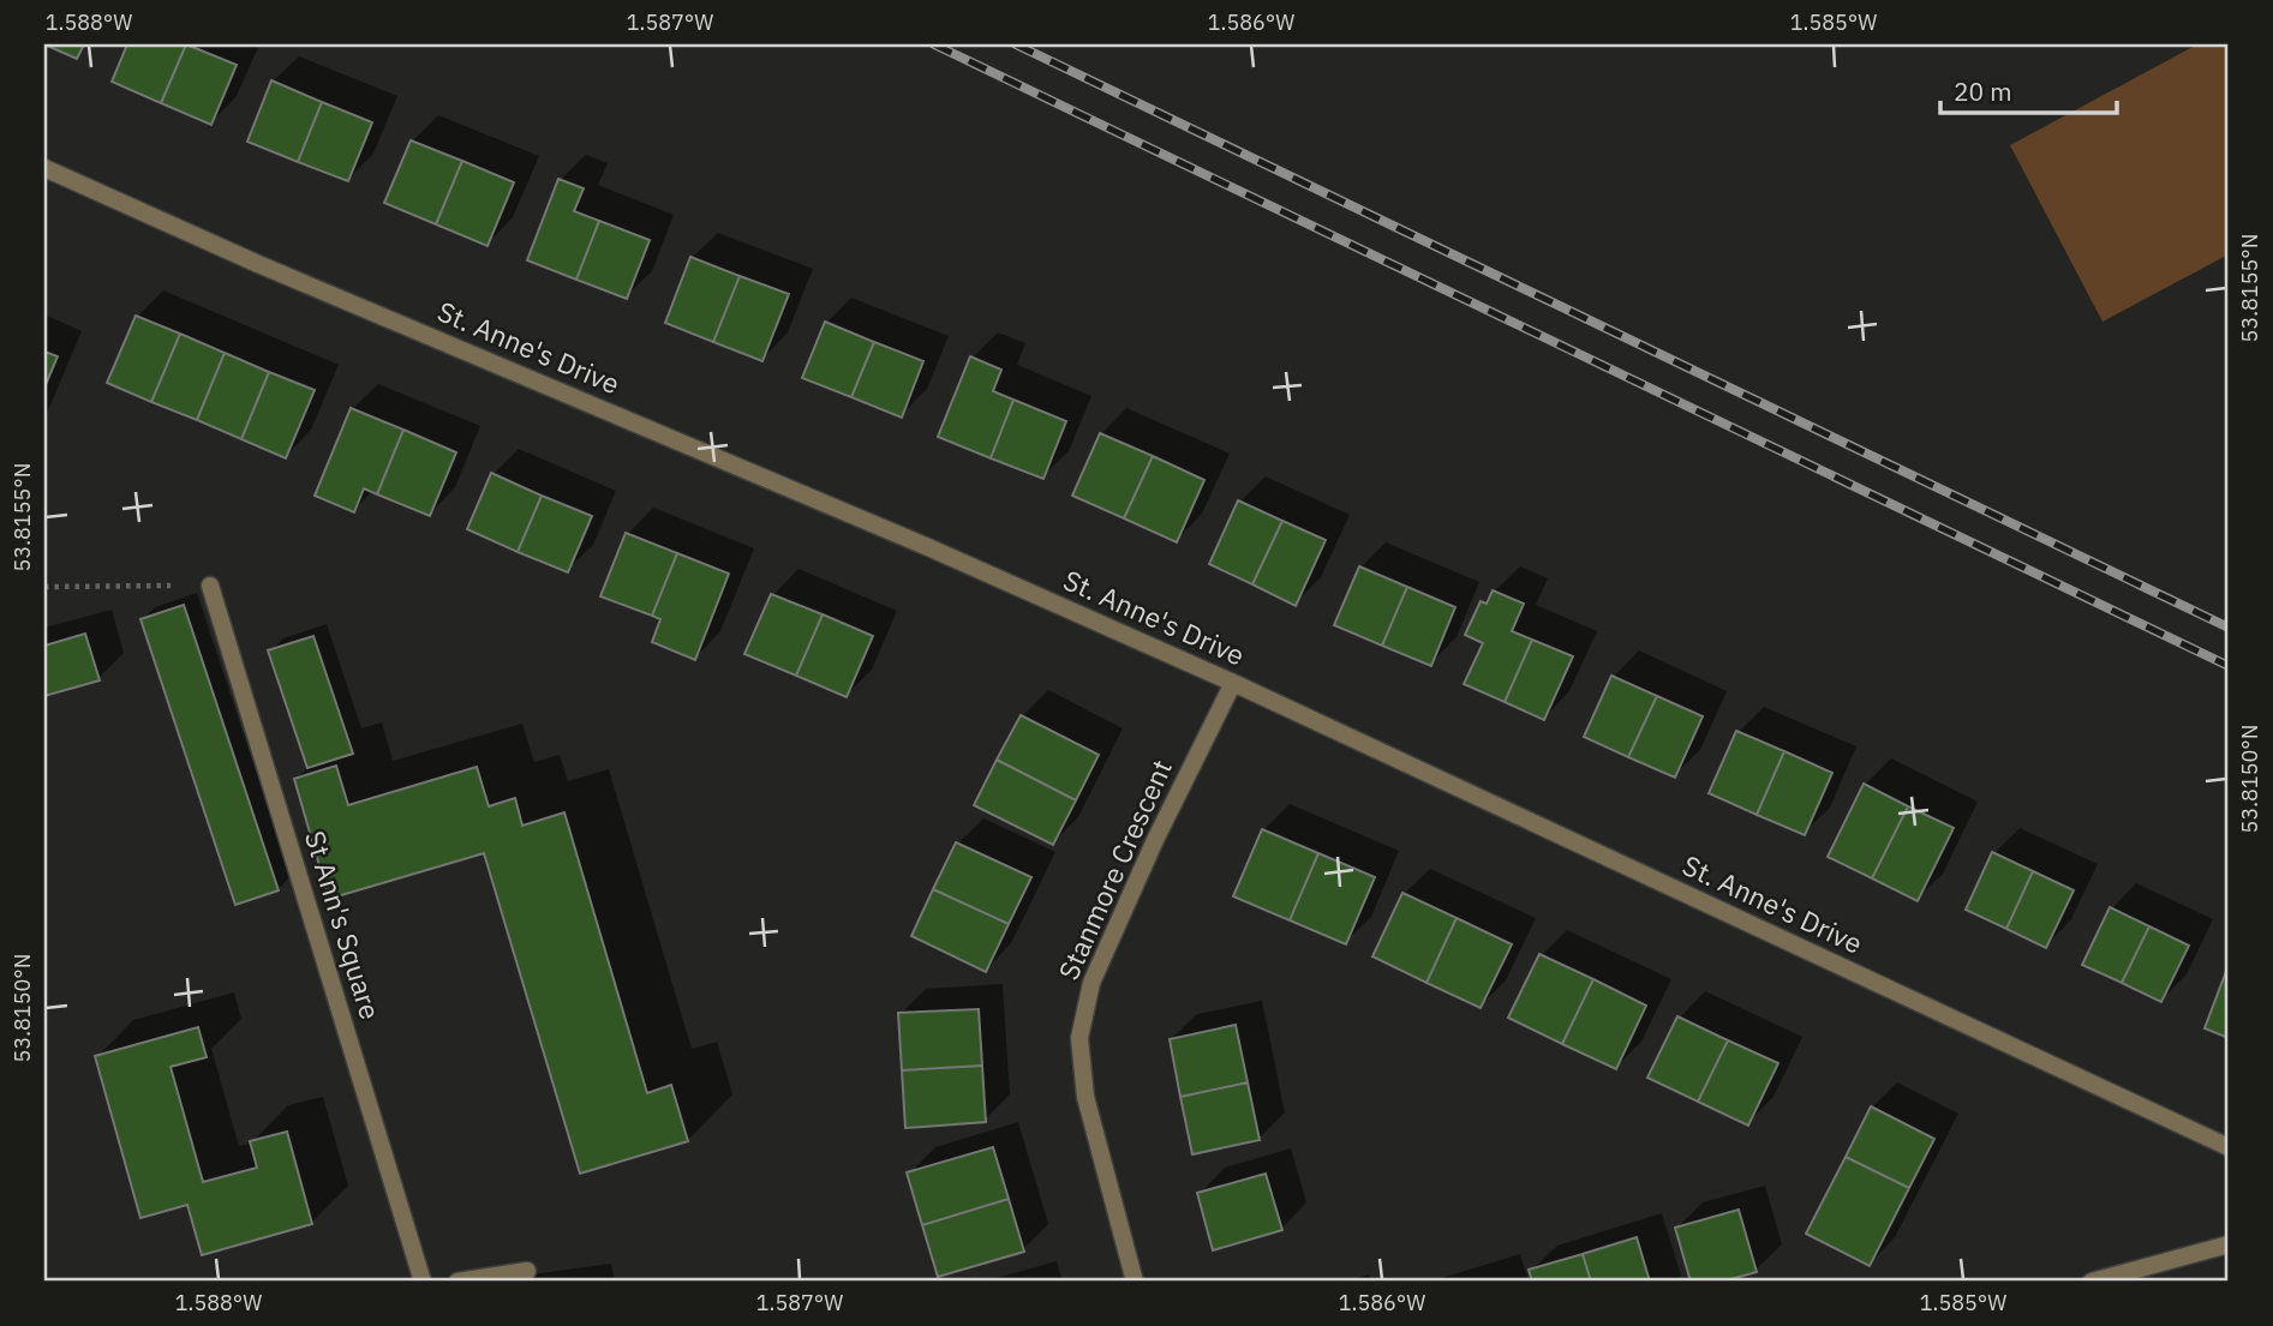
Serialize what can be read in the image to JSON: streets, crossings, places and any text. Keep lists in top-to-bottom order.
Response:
{
  "streets": {
    "street": ["St. Anne's Drive", "Stanmore Crescent", "St Ann's Square"]
  },
  "crossings": [
    ["St. Anne's Drive", "Stanmore Crescent"]
  ],
  "scale_bar": "20 m",
  "coordinates": [
    "1.588°W",
    "1.587°W",
    "1.586°W",
    "1.585°W",
    "53.8155°N",
    "53.8150°N"
  ]
}
